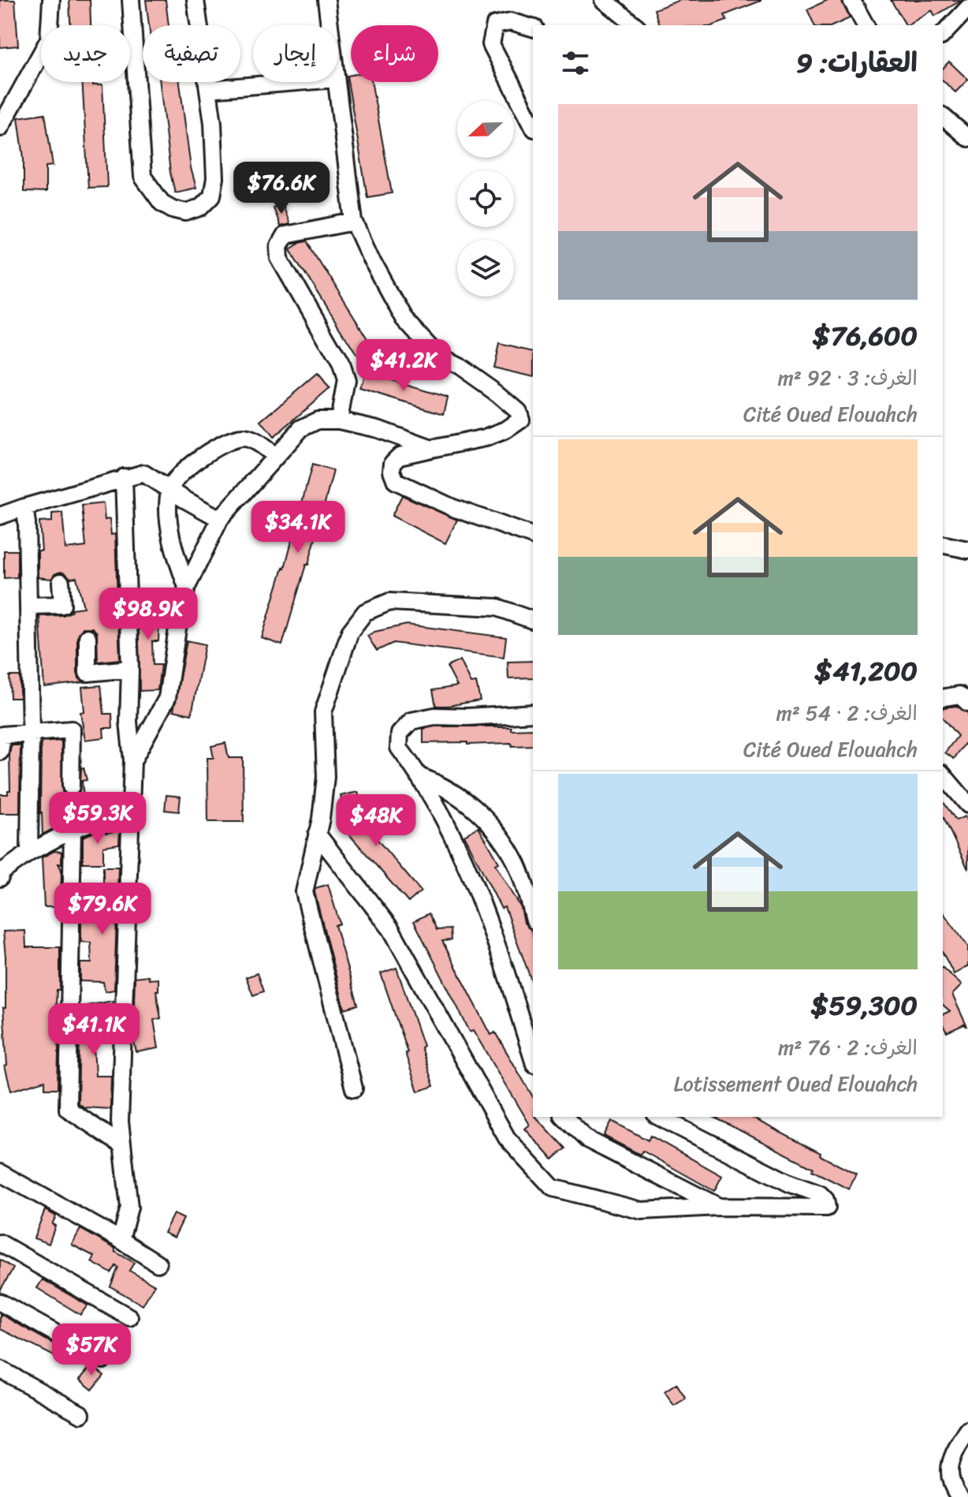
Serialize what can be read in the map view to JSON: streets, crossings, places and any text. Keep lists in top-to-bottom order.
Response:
{
  "north": "left",
  "page": {
    "chip": [
      "شراء",
      "إيجار",
      "تصفية",
      "جديد"
    ],
    "heading": "العقارات: 9",
    "list": [
      {
        "name": "$76,600",
        "note": "الغرف: 3 · 92 m² · Cité Oued Elouahch"
      },
      {
        "name": "$41,200",
        "note": "الغرف: 2 · 54 m² · Cité Oued Elouahch"
      },
      {
        "name": "$59,300",
        "note": "الغرف: 2 · 76 m² · Lotissement Oued Elouahch"
      }
    ],
    "price": [
      "$76.6K",
      "$41.2K",
      "$34.1K",
      "$98.9K",
      "$59.3K",
      "$48K",
      "$79.6K",
      "$41.1K",
      "$57K"
    ]
  }
}
